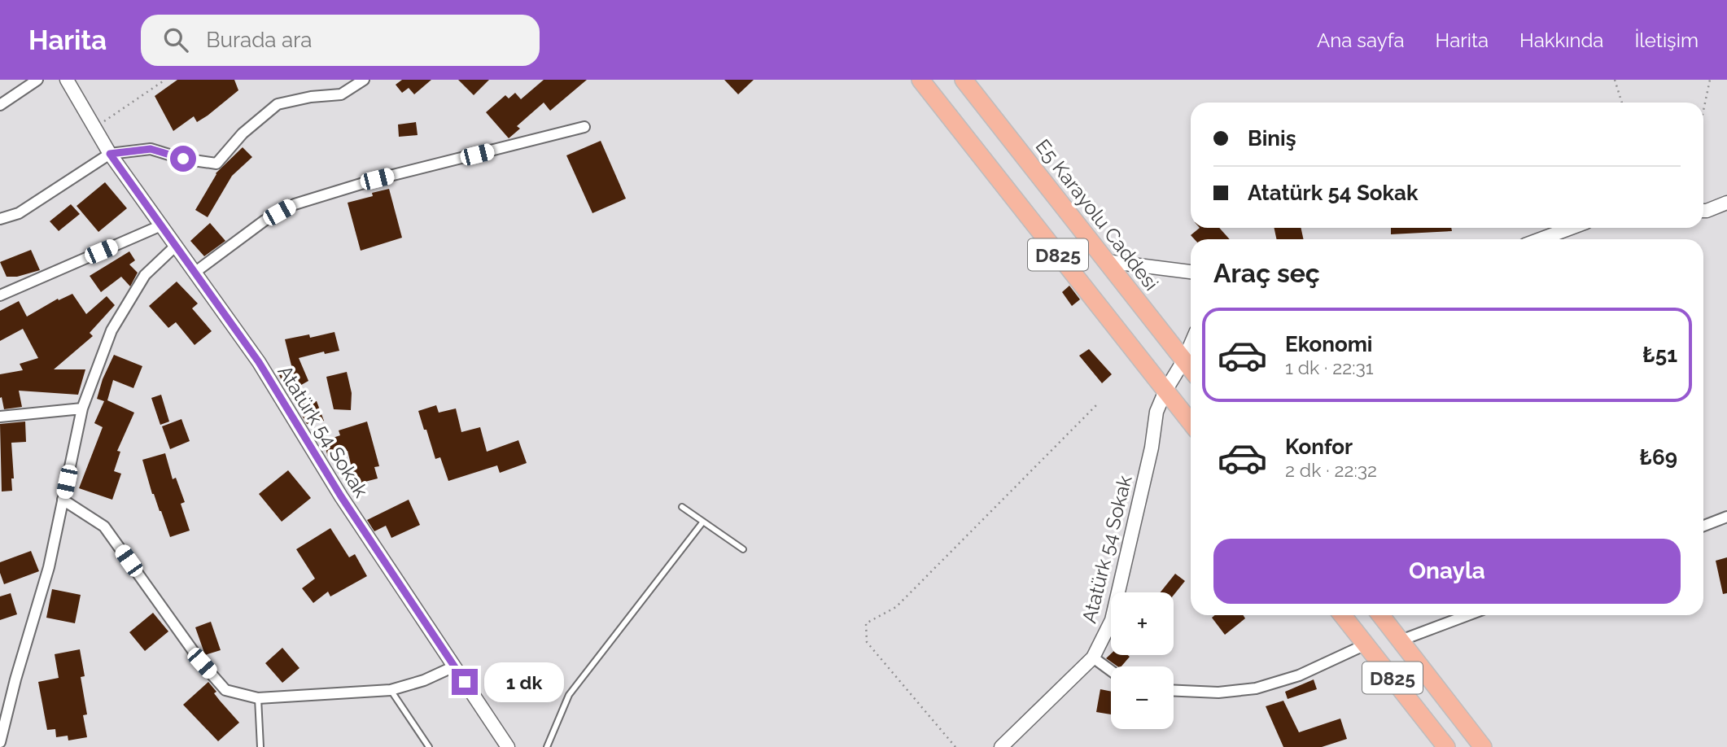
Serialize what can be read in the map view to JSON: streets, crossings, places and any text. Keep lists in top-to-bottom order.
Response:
{
  "streets": {
    "highway": ["E5 Karayolu Caddesi", "D825"],
    "street": ["Atatürk 54 Sokak"]
  },
  "crossings": [
    ["E5 Karayolu Caddesi", "Atatürk 54 Sokak"],
    ["D825", "Atatürk 54 Sokak"]
  ],
  "page": {
    "header": "Harita",
    "search": "Burada ara",
    "nav": [
      "Ana sayfa",
      "Harita",
      "Hakkında",
      "İletişim"
    ],
    "banner": ["Biniş", "Atatürk 54 Sokak"],
    "heading": "Araç seç",
    "list": [
      {
        "name": "Ekonomi",
        "note": "1 dk · 22:31",
        "value": "₺51"
      },
      {
        "name": "Konfor",
        "note": "2 dk · 22:32",
        "value": "₺69"
      }
    ],
    "buttons": "Onayla",
    "map_buttons": ["+", "−"],
    "bubble": "1 dk"
  }
}
